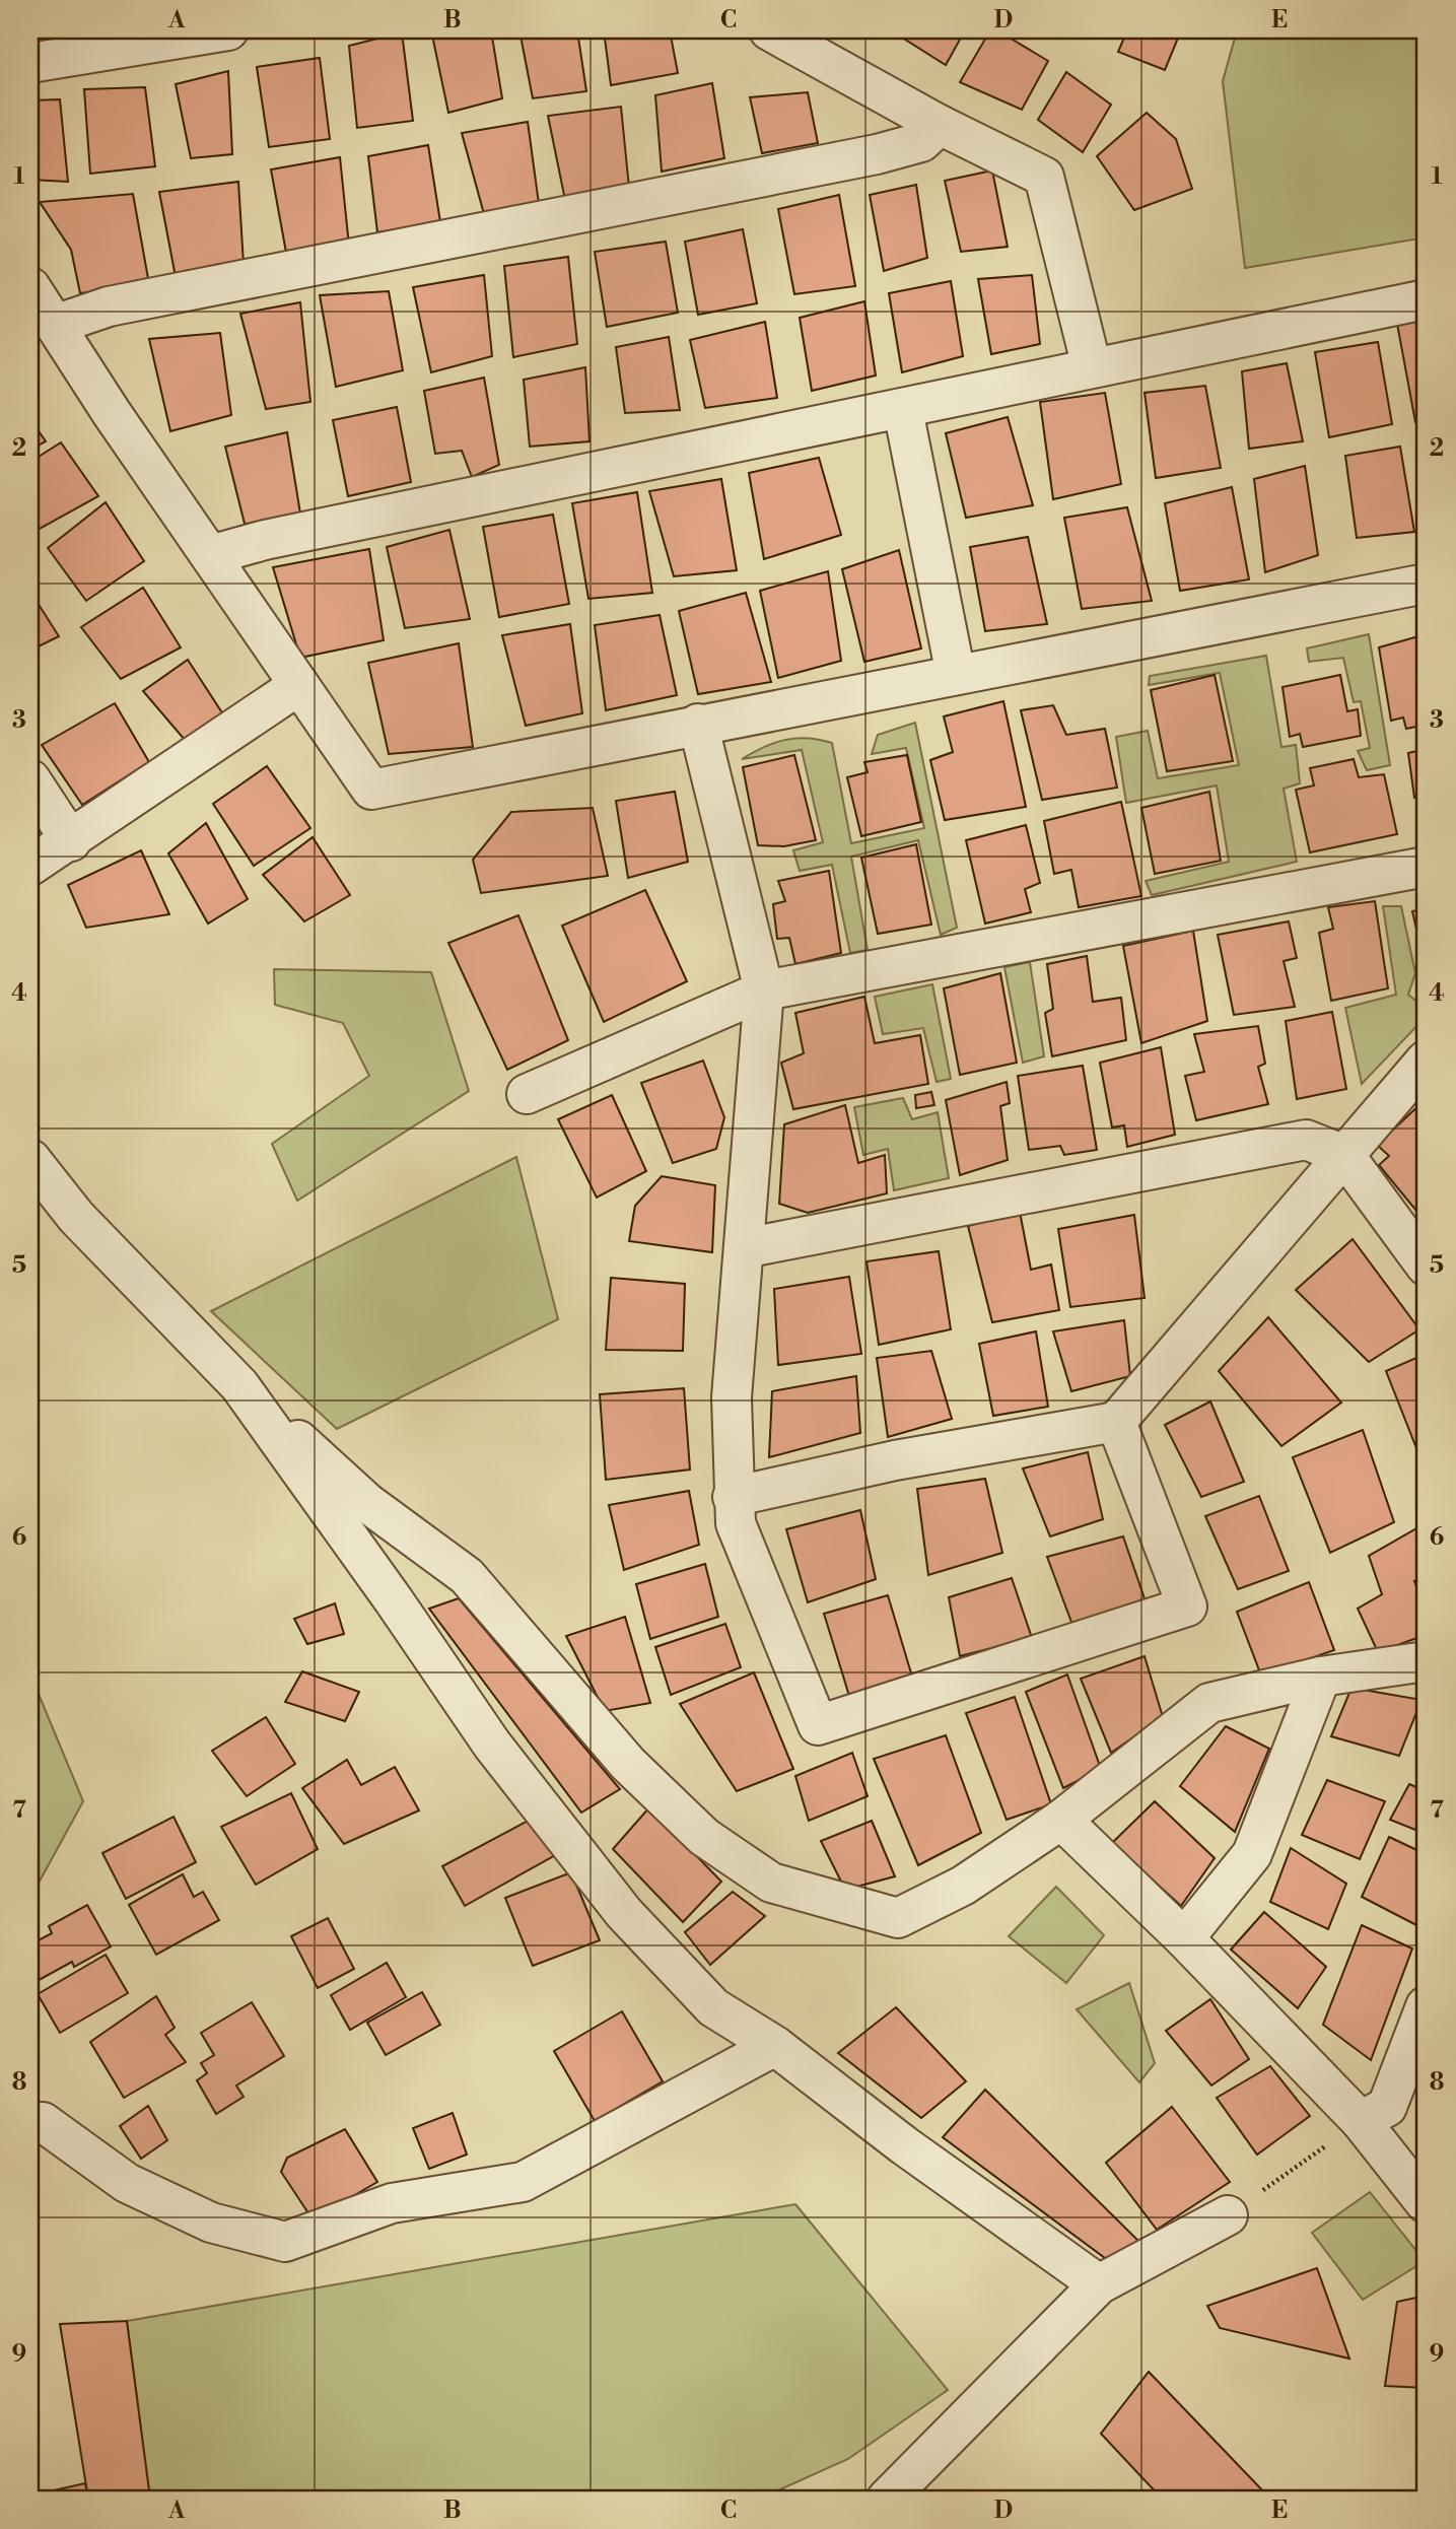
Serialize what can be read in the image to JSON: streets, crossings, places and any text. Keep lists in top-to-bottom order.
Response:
{
  "grid": {
    "columns": [
      "A",
      "B",
      "C",
      "D",
      "E"
    ],
    "rows": [
      "1",
      "2",
      "3",
      "4",
      "5",
      "6",
      "7",
      "8",
      "9"
    ]
  }
}
